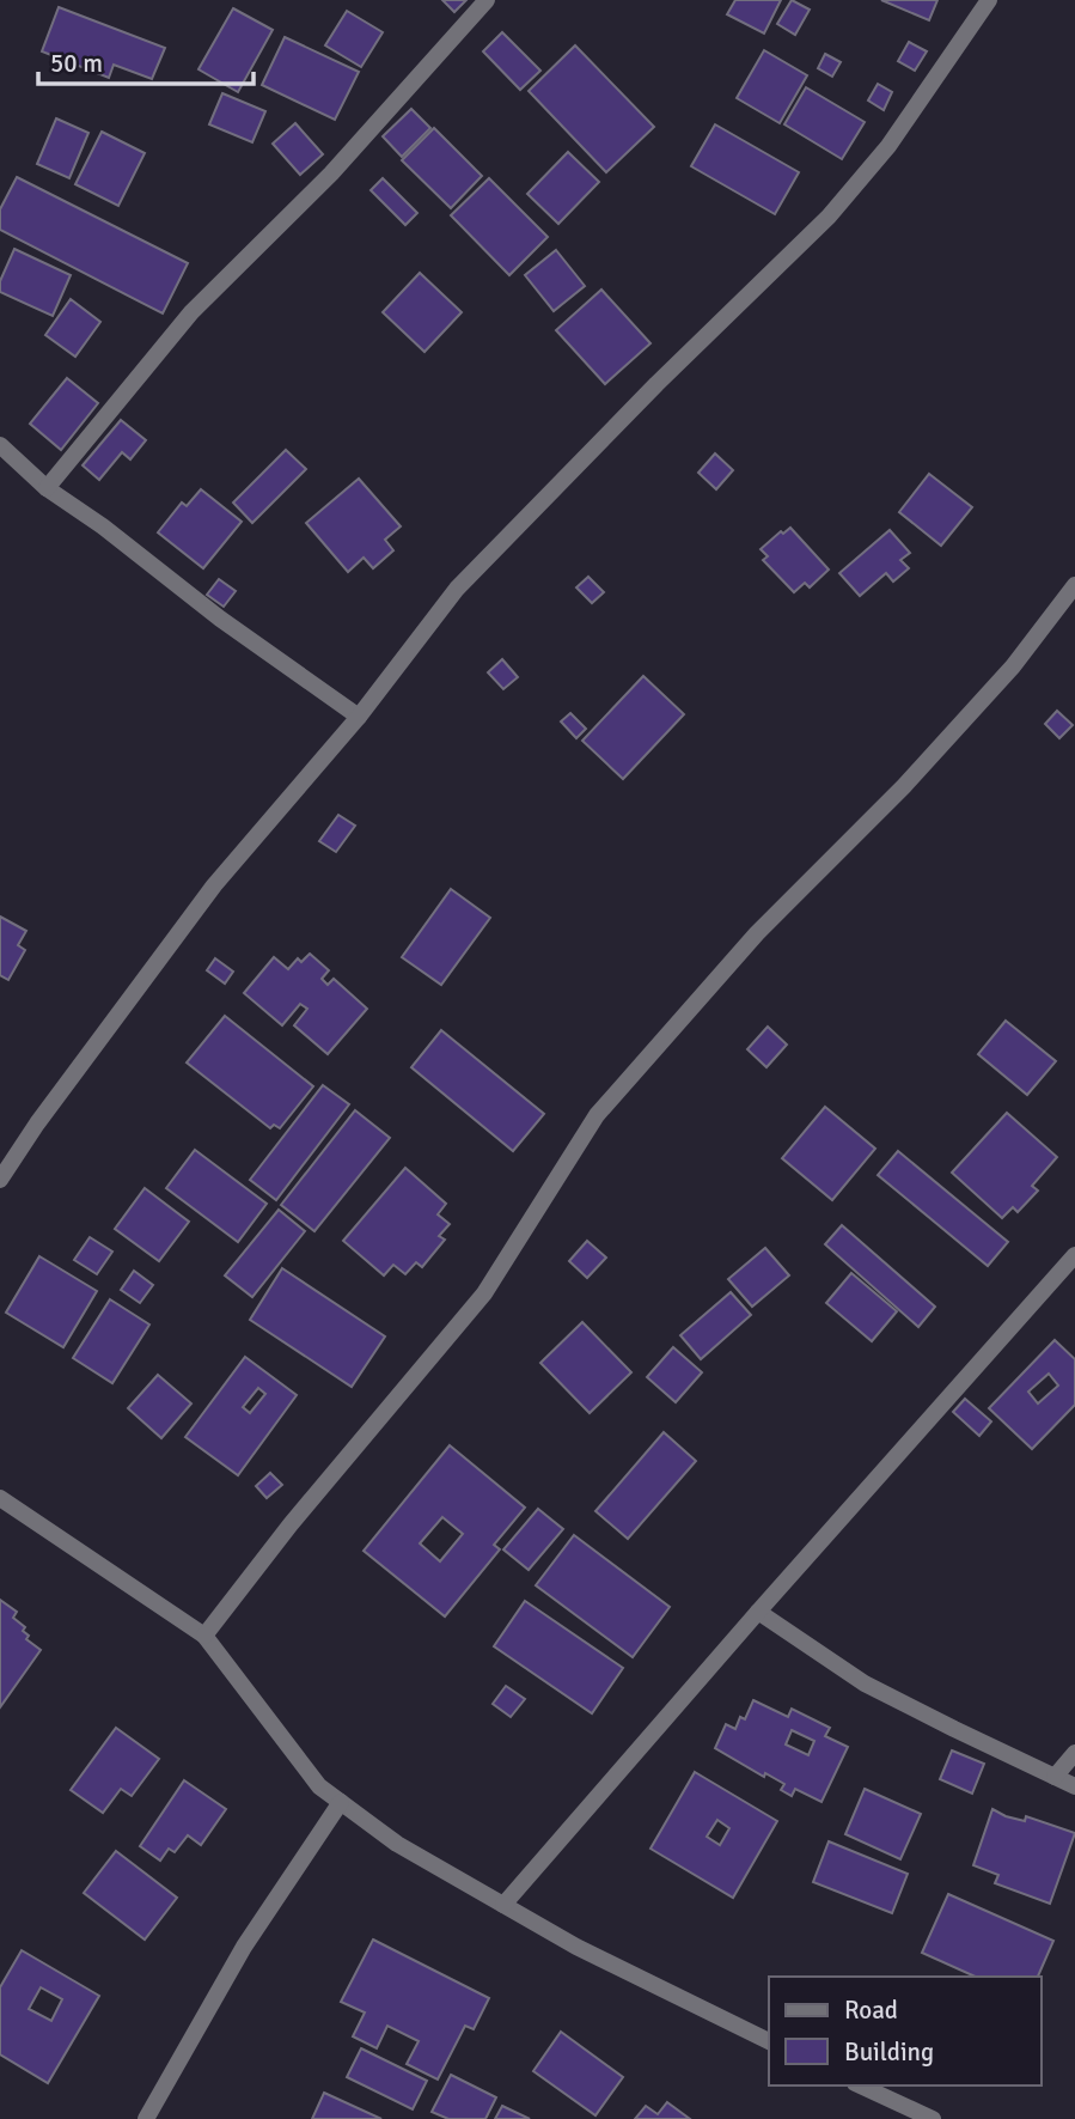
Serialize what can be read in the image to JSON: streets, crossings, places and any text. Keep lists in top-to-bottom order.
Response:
{
  "legend": ["Road", "Building"],
  "scale_bar": "50 m"
}
